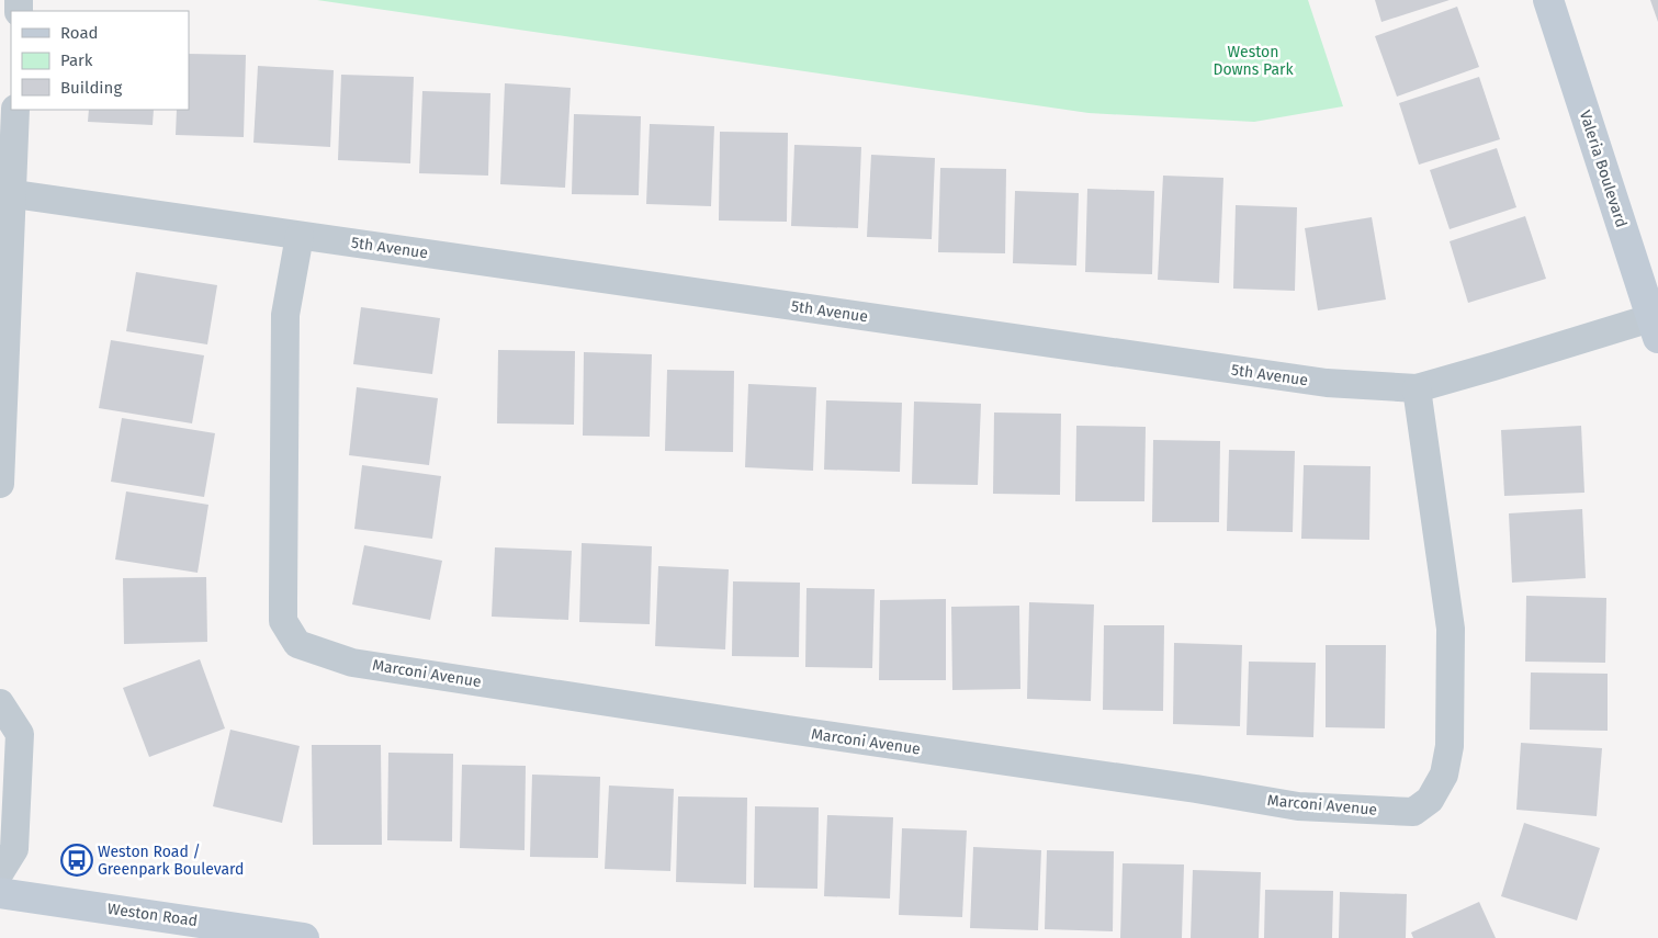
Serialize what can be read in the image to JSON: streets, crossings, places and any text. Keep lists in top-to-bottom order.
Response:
{
  "streets": {
    "street": [
      "Valeria Boulevard",
      "5th Avenue",
      "Marconi Avenue",
      "Weston Road"
    ]
  },
  "crossings": [
    ["Valeria Boulevard", "5th Avenue"],
    ["5th Avenue", "Marconi Avenue"]
  ],
  "parks": ["Weston Downs Park"],
  "places": {
    "bus stop": ["Weston Road / Greenpark Boulevard"]
  },
  "legend": ["Road", "Park", "Building"]
}
